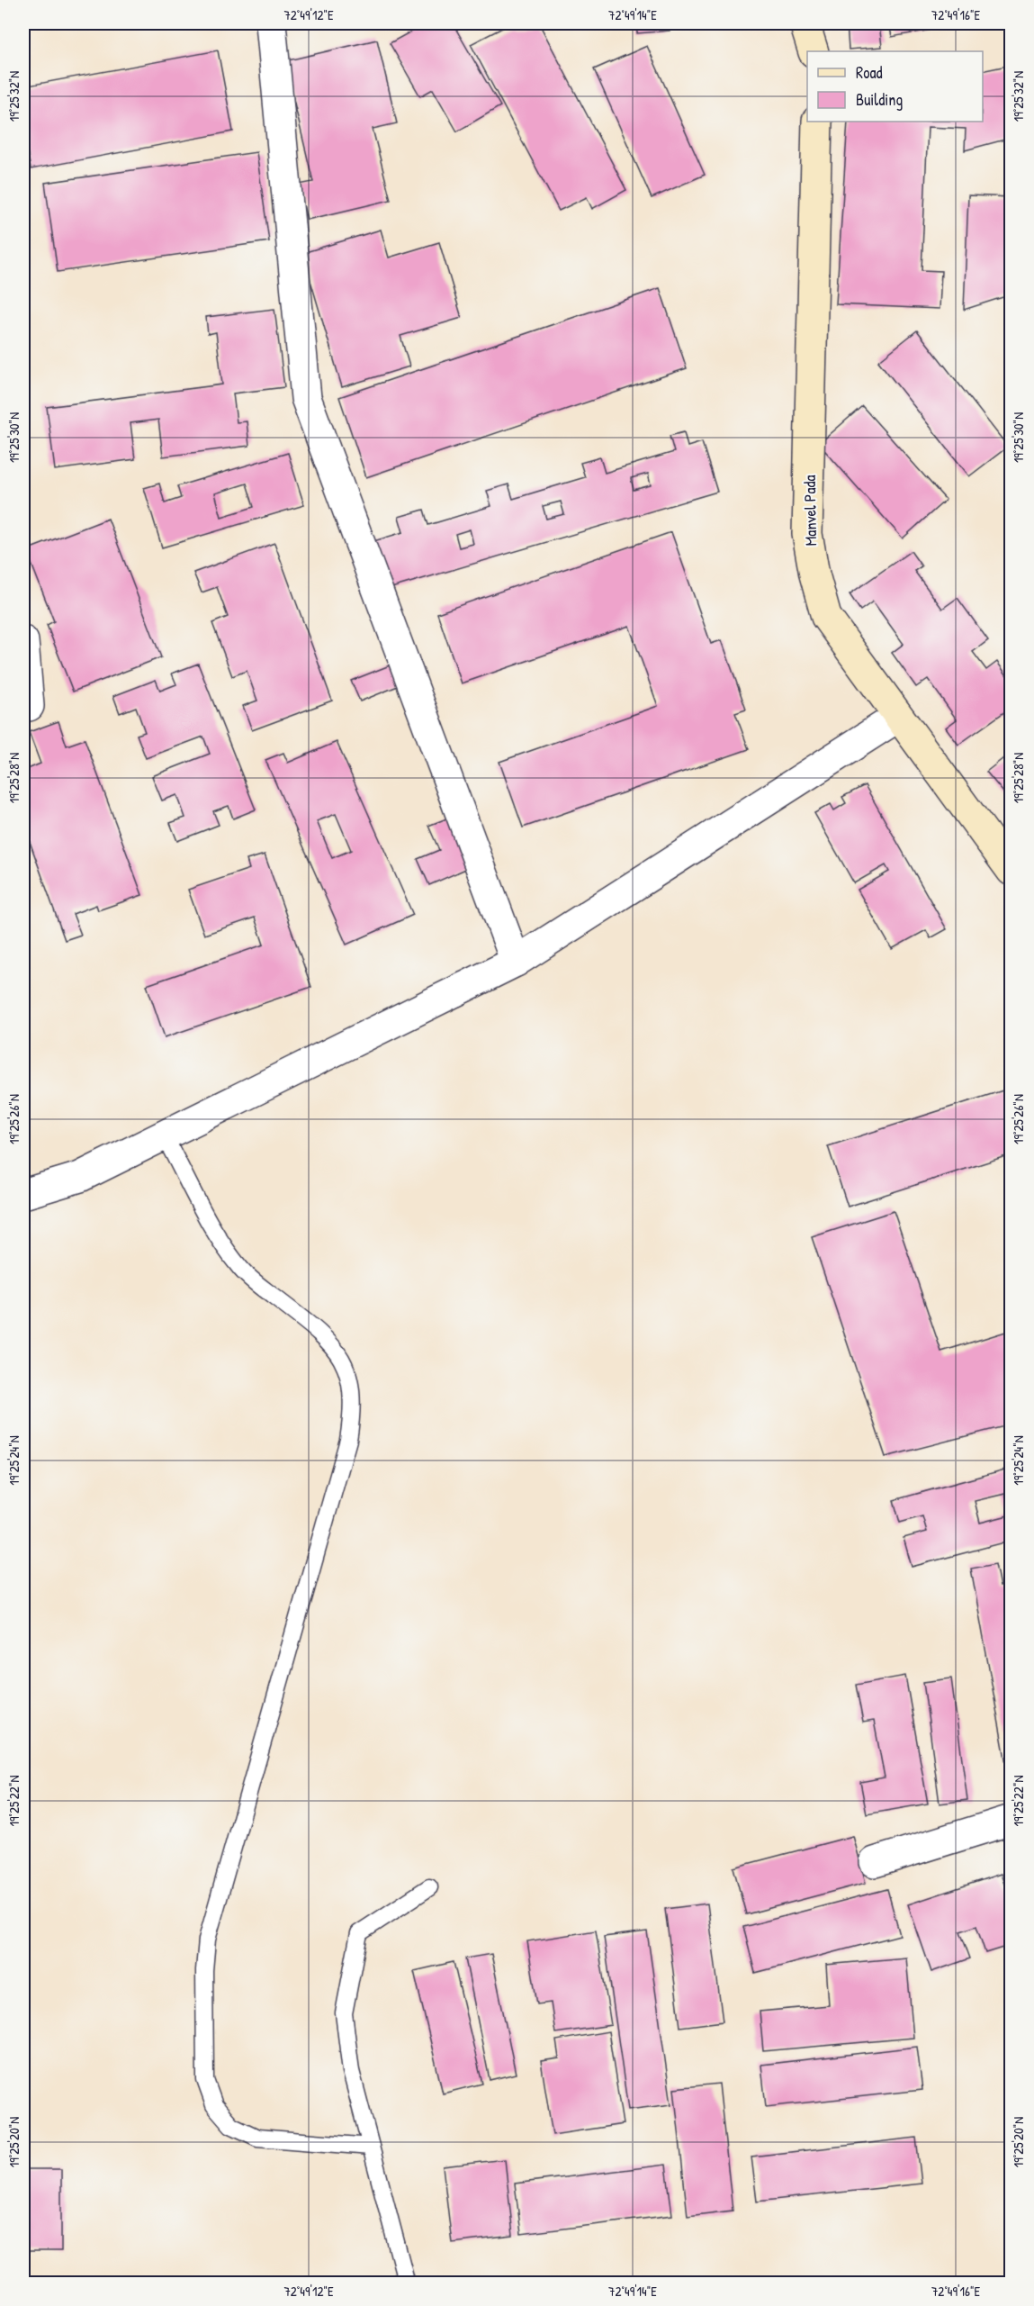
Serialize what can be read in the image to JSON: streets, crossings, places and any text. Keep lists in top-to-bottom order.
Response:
{
  "streets": {
    "main road": ["Manvel Pada"]
  },
  "legend": ["Road", "Building"],
  "coordinates": [
    "72°49'12\"E",
    "72°49'14\"E",
    "72°49'16\"E",
    "19°25'32\"N",
    "19°25'30\"N",
    "19°25'28\"N",
    "19°25'26\"N",
    "19°25'24\"N",
    "19°25'22\"N",
    "19°25'20\"N"
  ]
}
